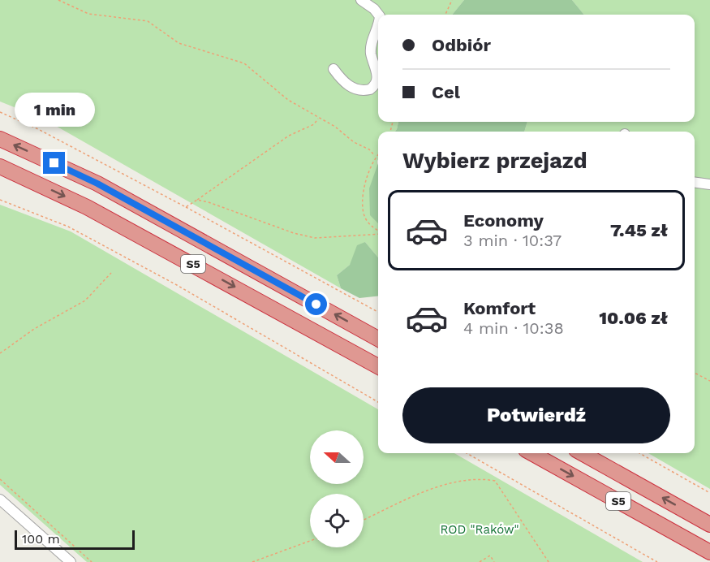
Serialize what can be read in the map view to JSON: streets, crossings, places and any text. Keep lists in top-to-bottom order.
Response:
{
  "streets": {
    "highway": ["S5"]
  },
  "parks": ["ROD \"Raków\""],
  "scale_bar": "100 m",
  "north": "left",
  "page": {
    "banner": ["Odbiór", "Cel"],
    "bubble": "1 min",
    "heading": "Wybierz przejazd",
    "list": [
      {
        "name": "Economy",
        "note": "3 min · 10:37",
        "value": "7.45 zł"
      },
      {
        "name": "Komfort",
        "note": "4 min · 10:38",
        "value": "10.06 zł"
      }
    ],
    "buttons": "Potwierdź",
    "scale": "100 m"
  }
}
